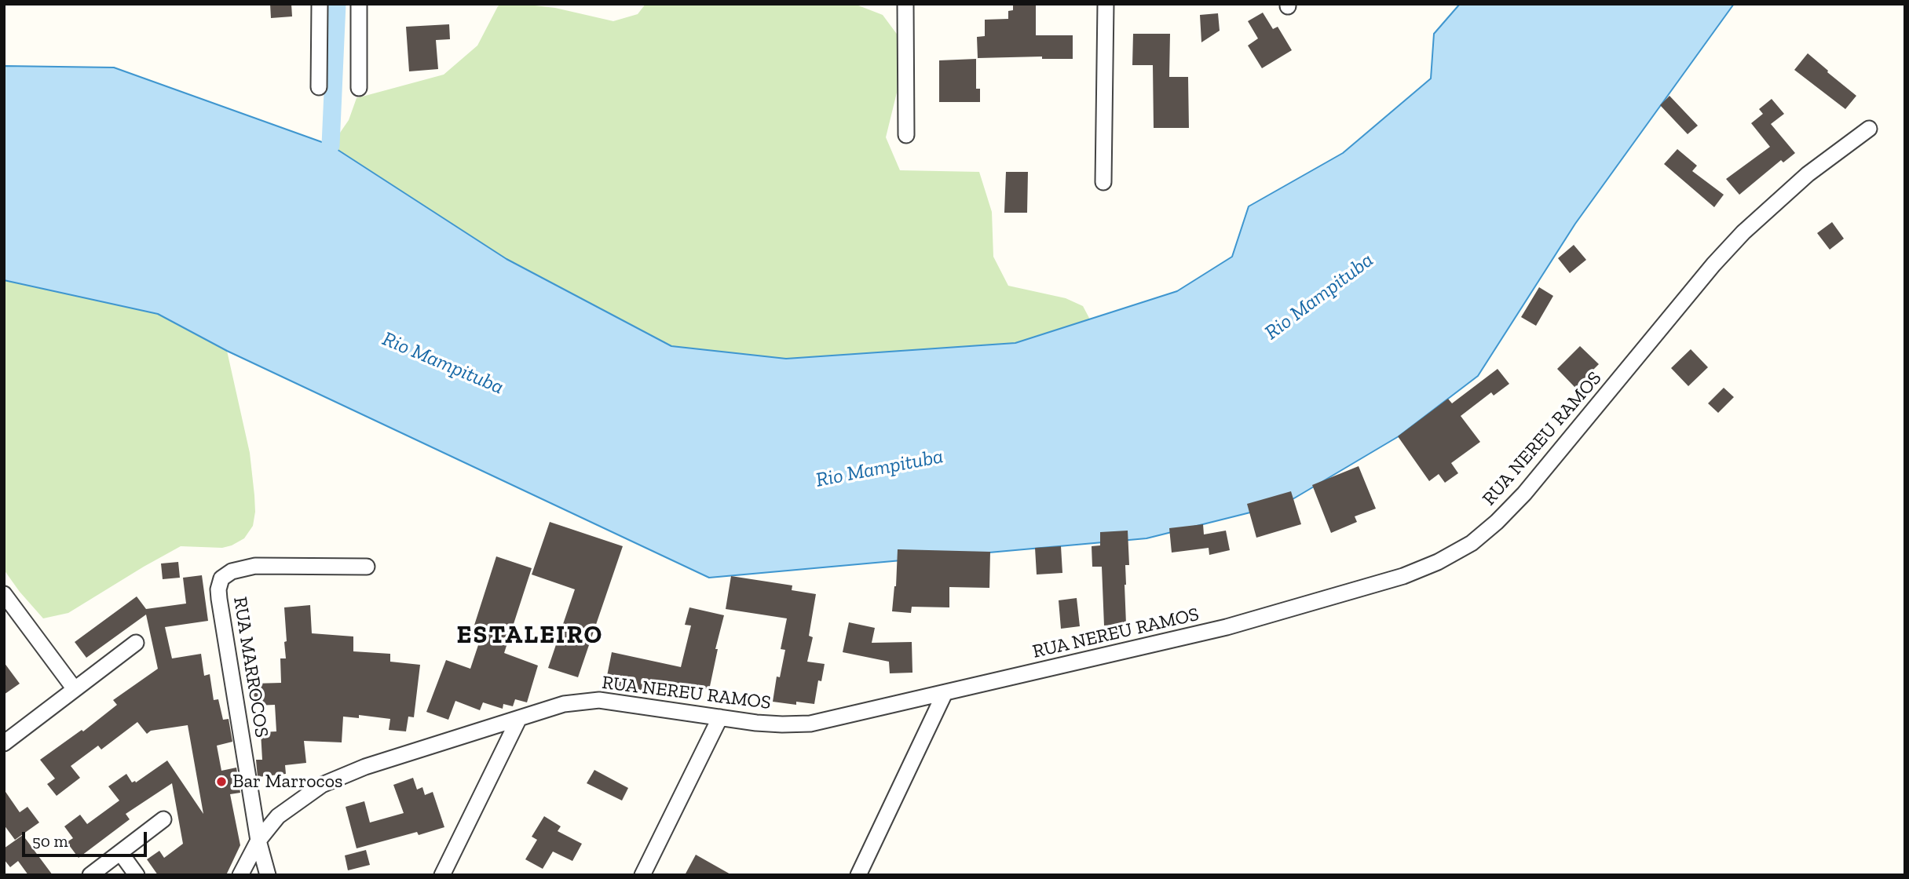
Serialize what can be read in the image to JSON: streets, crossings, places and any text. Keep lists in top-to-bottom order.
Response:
{
  "streets": {
    "street": ["RUA NEREU RAMOS", "RUA MARROCOS"]
  },
  "crossings": [
    ["RUA NEREU RAMOS", "RUA MARROCOS"]
  ],
  "districts": ["ESTALEIRO"],
  "water": ["Rio Mampituba"],
  "places": ["Bar Marrocos"],
  "scale_bar": "50 m"
}
